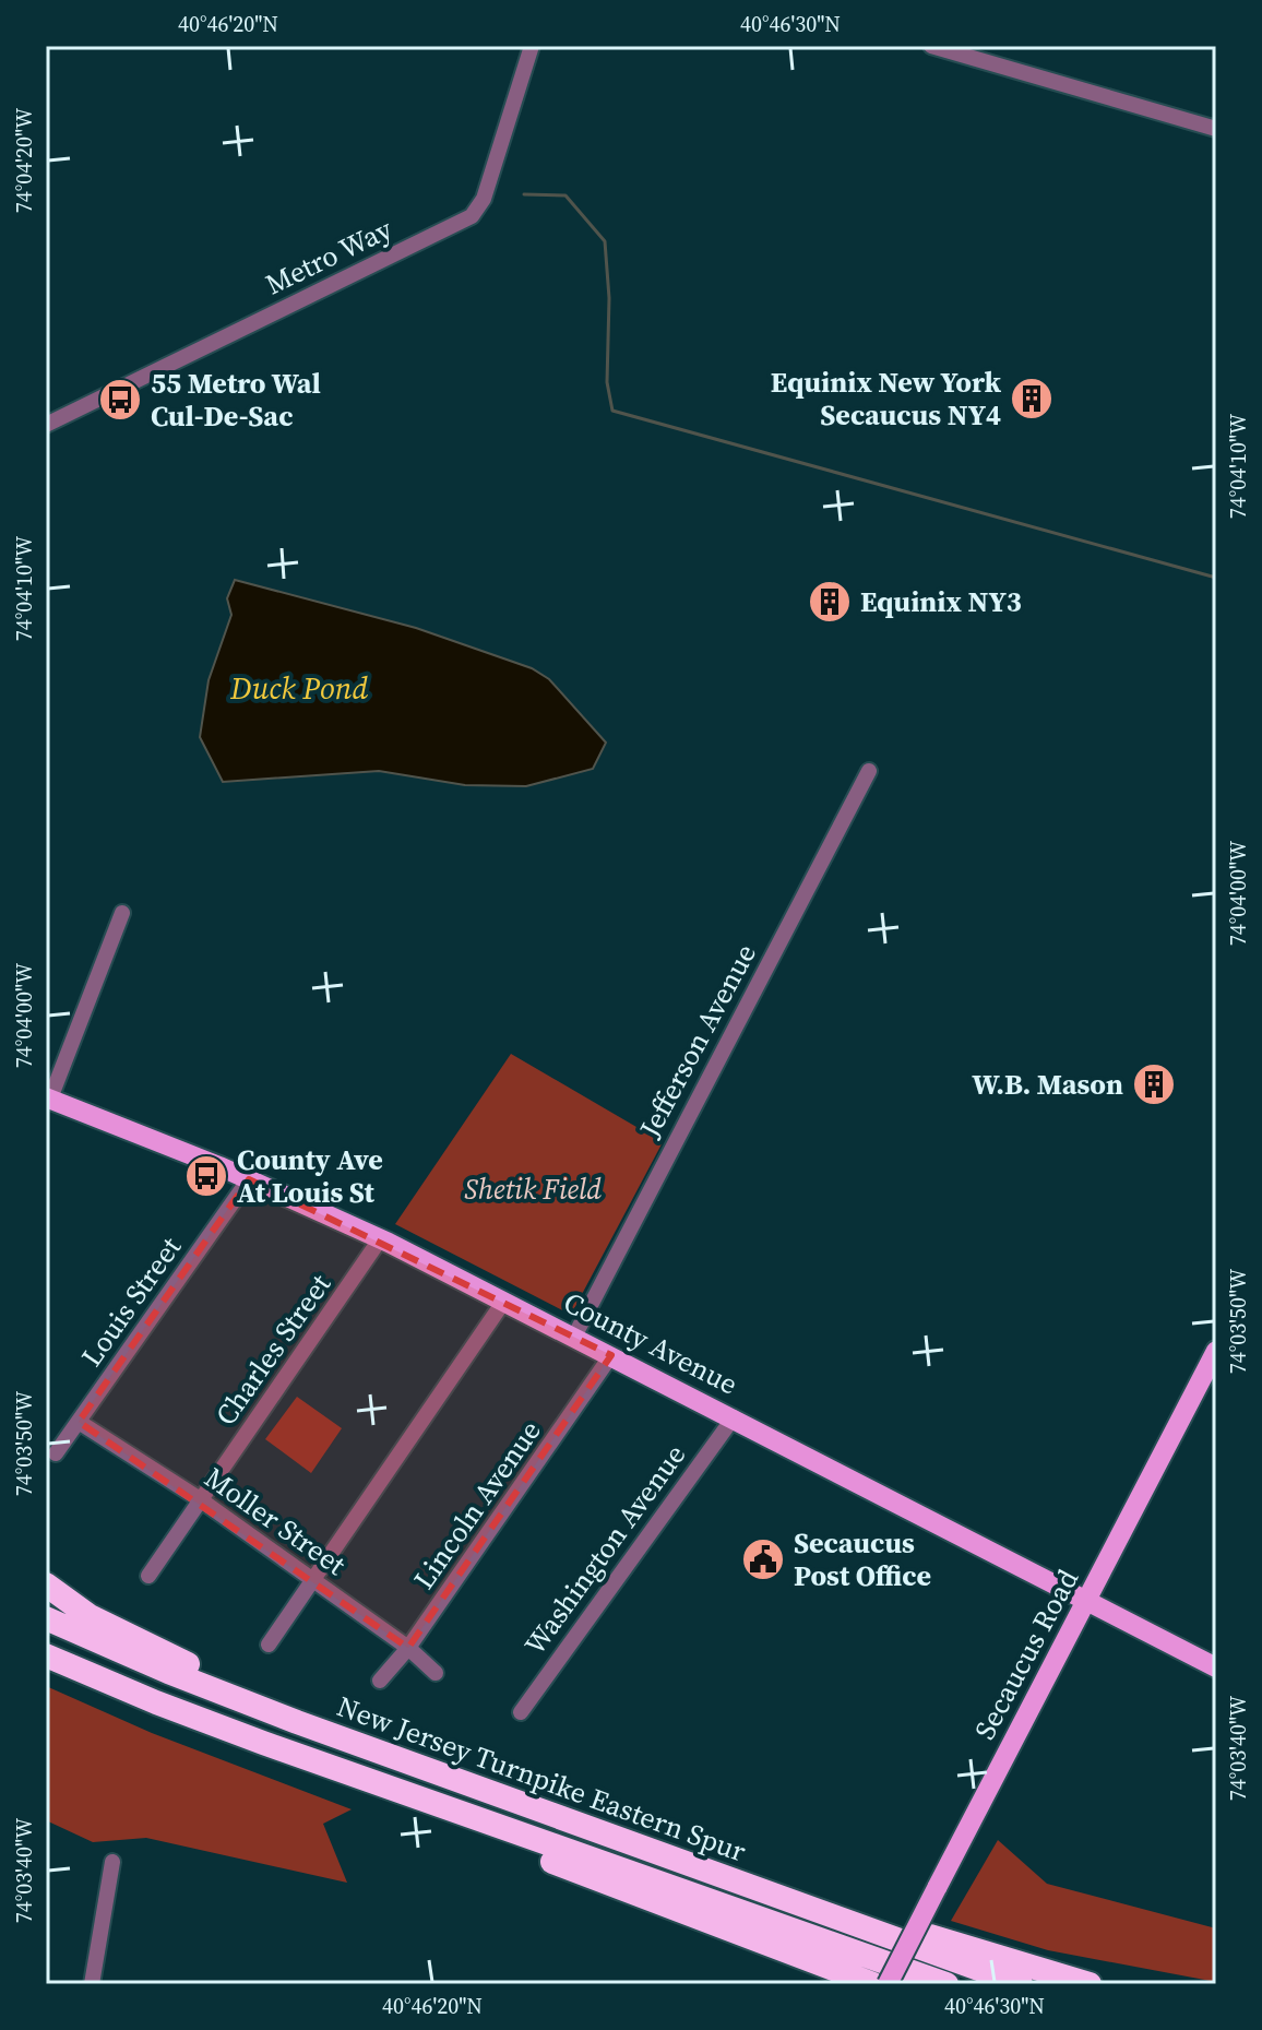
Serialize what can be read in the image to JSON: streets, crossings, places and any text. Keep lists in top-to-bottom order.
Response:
{
  "streets": {
    "highway": ["New Jersey Turnpike Eastern Spur"],
    "main road": ["County Avenue", "Secaucus Road"],
    "street": [
      "Metro Way",
      "Jefferson Avenue",
      "Louis Street",
      "Charles Street",
      "Lincoln Avenue",
      "Moller Street",
      "Washington Avenue"
    ]
  },
  "crossings": [
    ["Jefferson Avenue", "County Avenue"],
    ["Louis Street", "County Avenue"],
    ["Louis Street", "Moller Street"],
    ["County Avenue", "Charles Street"],
    ["County Avenue", "Lincoln Avenue"],
    ["County Avenue", "Washington Avenue"],
    ["County Avenue", "Secaucus Road"],
    ["Charles Street", "Moller Street"],
    ["Lincoln Avenue", "Moller Street"]
  ],
  "water": ["Duck Pond"],
  "parks": ["Shetik Field"],
  "places": {
    "building": ["Equinix New York Secaucus NY4", "Equinix NY3", "W.B. Mason"],
    "bus stop": ["55 Metro Wal Cul-De-Sac", "County Ave At Louis St"],
    "public building": ["Secaucus Post Office"]
  },
  "coordinates": [
    "40°46'20\"N",
    "40°46'30\"N",
    "74°04'20\"W",
    "74°04'10\"W",
    "74°04'00\"W",
    "74°03'50\"W",
    "74°03'40\"W"
  ]
}
